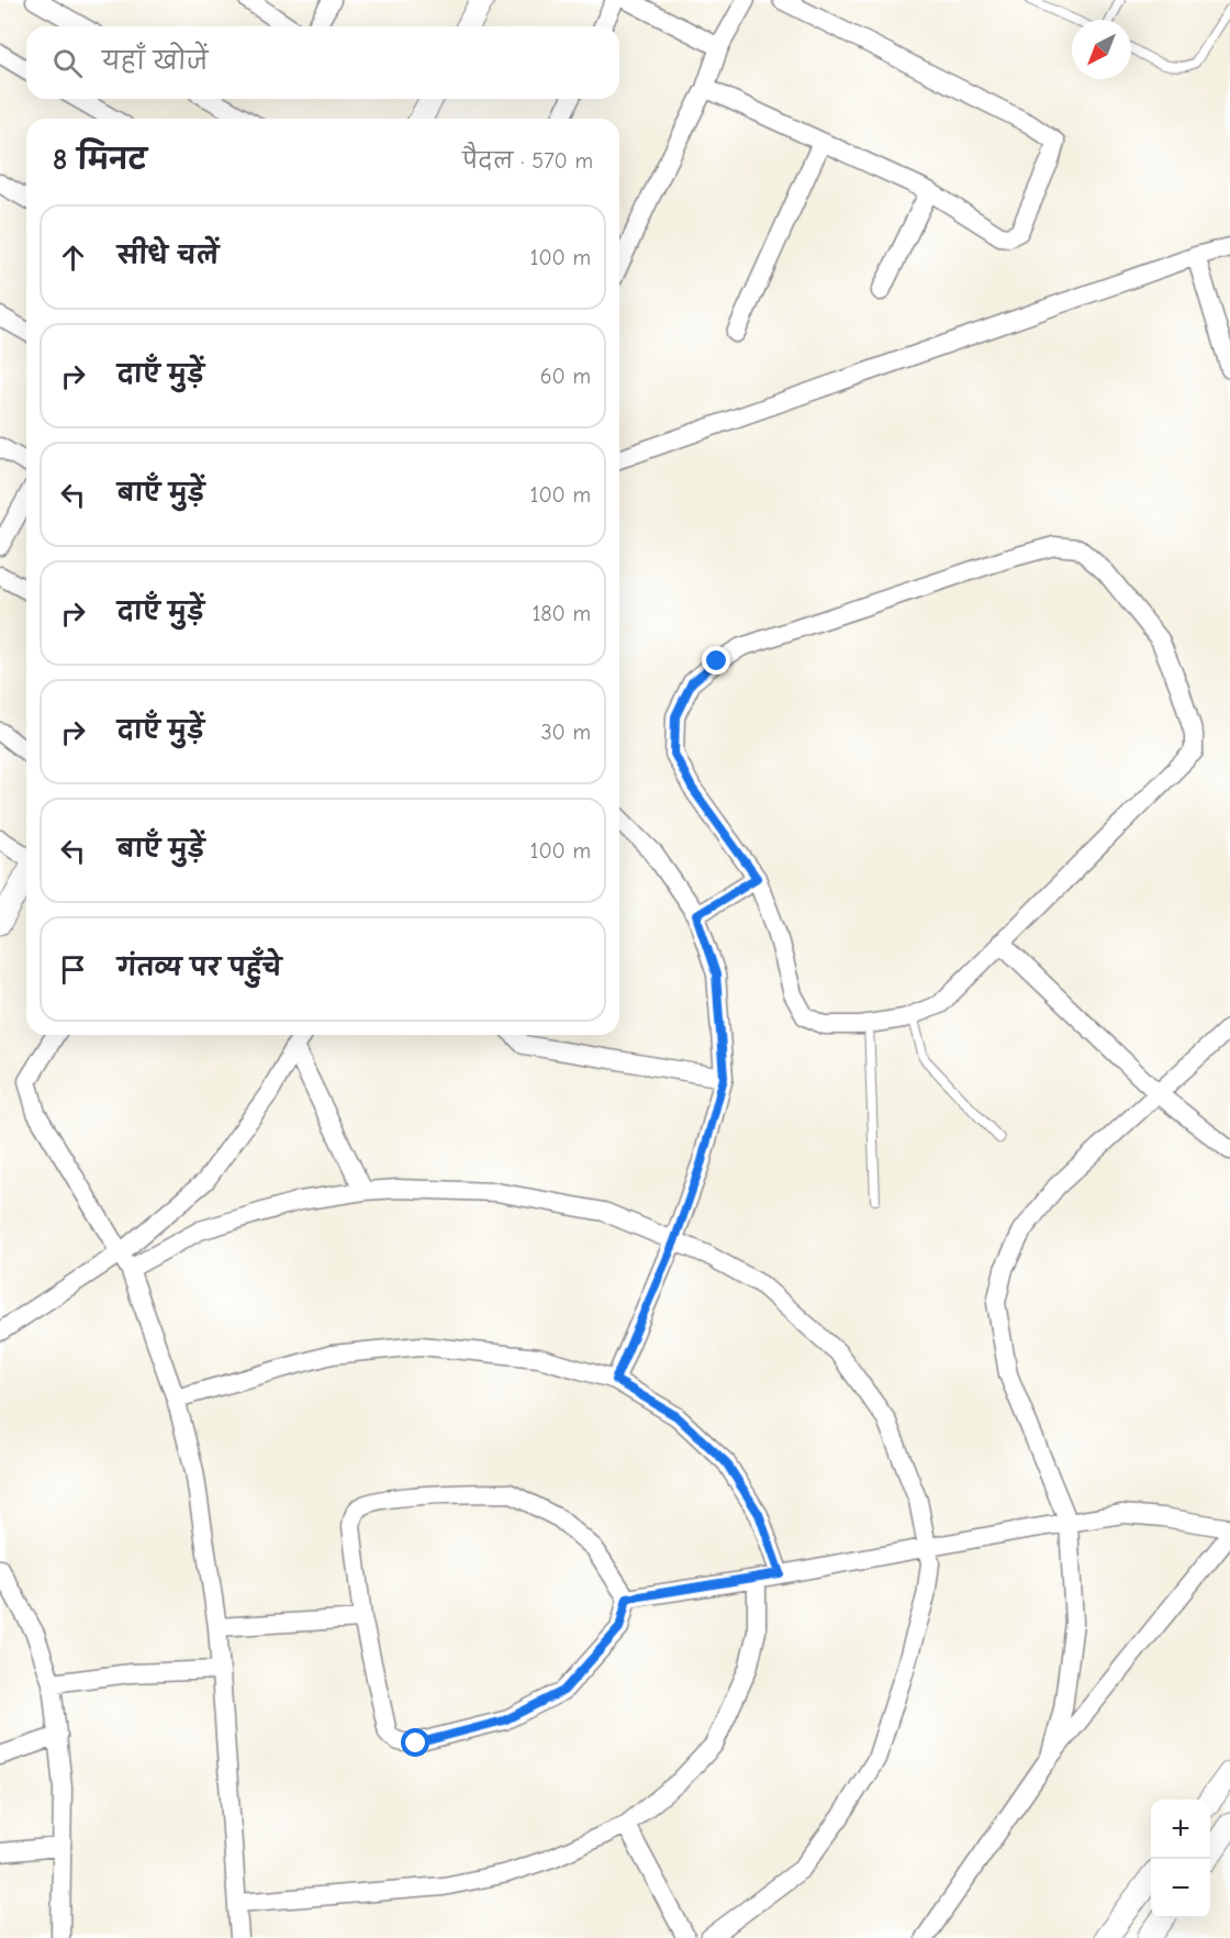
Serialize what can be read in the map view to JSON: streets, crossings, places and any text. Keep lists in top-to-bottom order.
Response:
{
  "north": "bottom left",
  "page": {
    "search": "यहाँ खोजें",
    "heading": ["8 मिनट", "पैदल · 570 m"],
    "list": [
      ["सीधे चलें", "100 m"],
      ["दाएँ मुड़ें", "60 m"],
      ["बाएँ मुड़ें", "100 m"],
      ["दाएँ मुड़ें", "180 m"],
      ["दाएँ मुड़ें", "30 m"],
      ["बाएँ मुड़ें", "100 m"],
      "गंतव्य पर पहुँचे"
    ],
    "map_buttons": ["+", "−"]
  }
}
